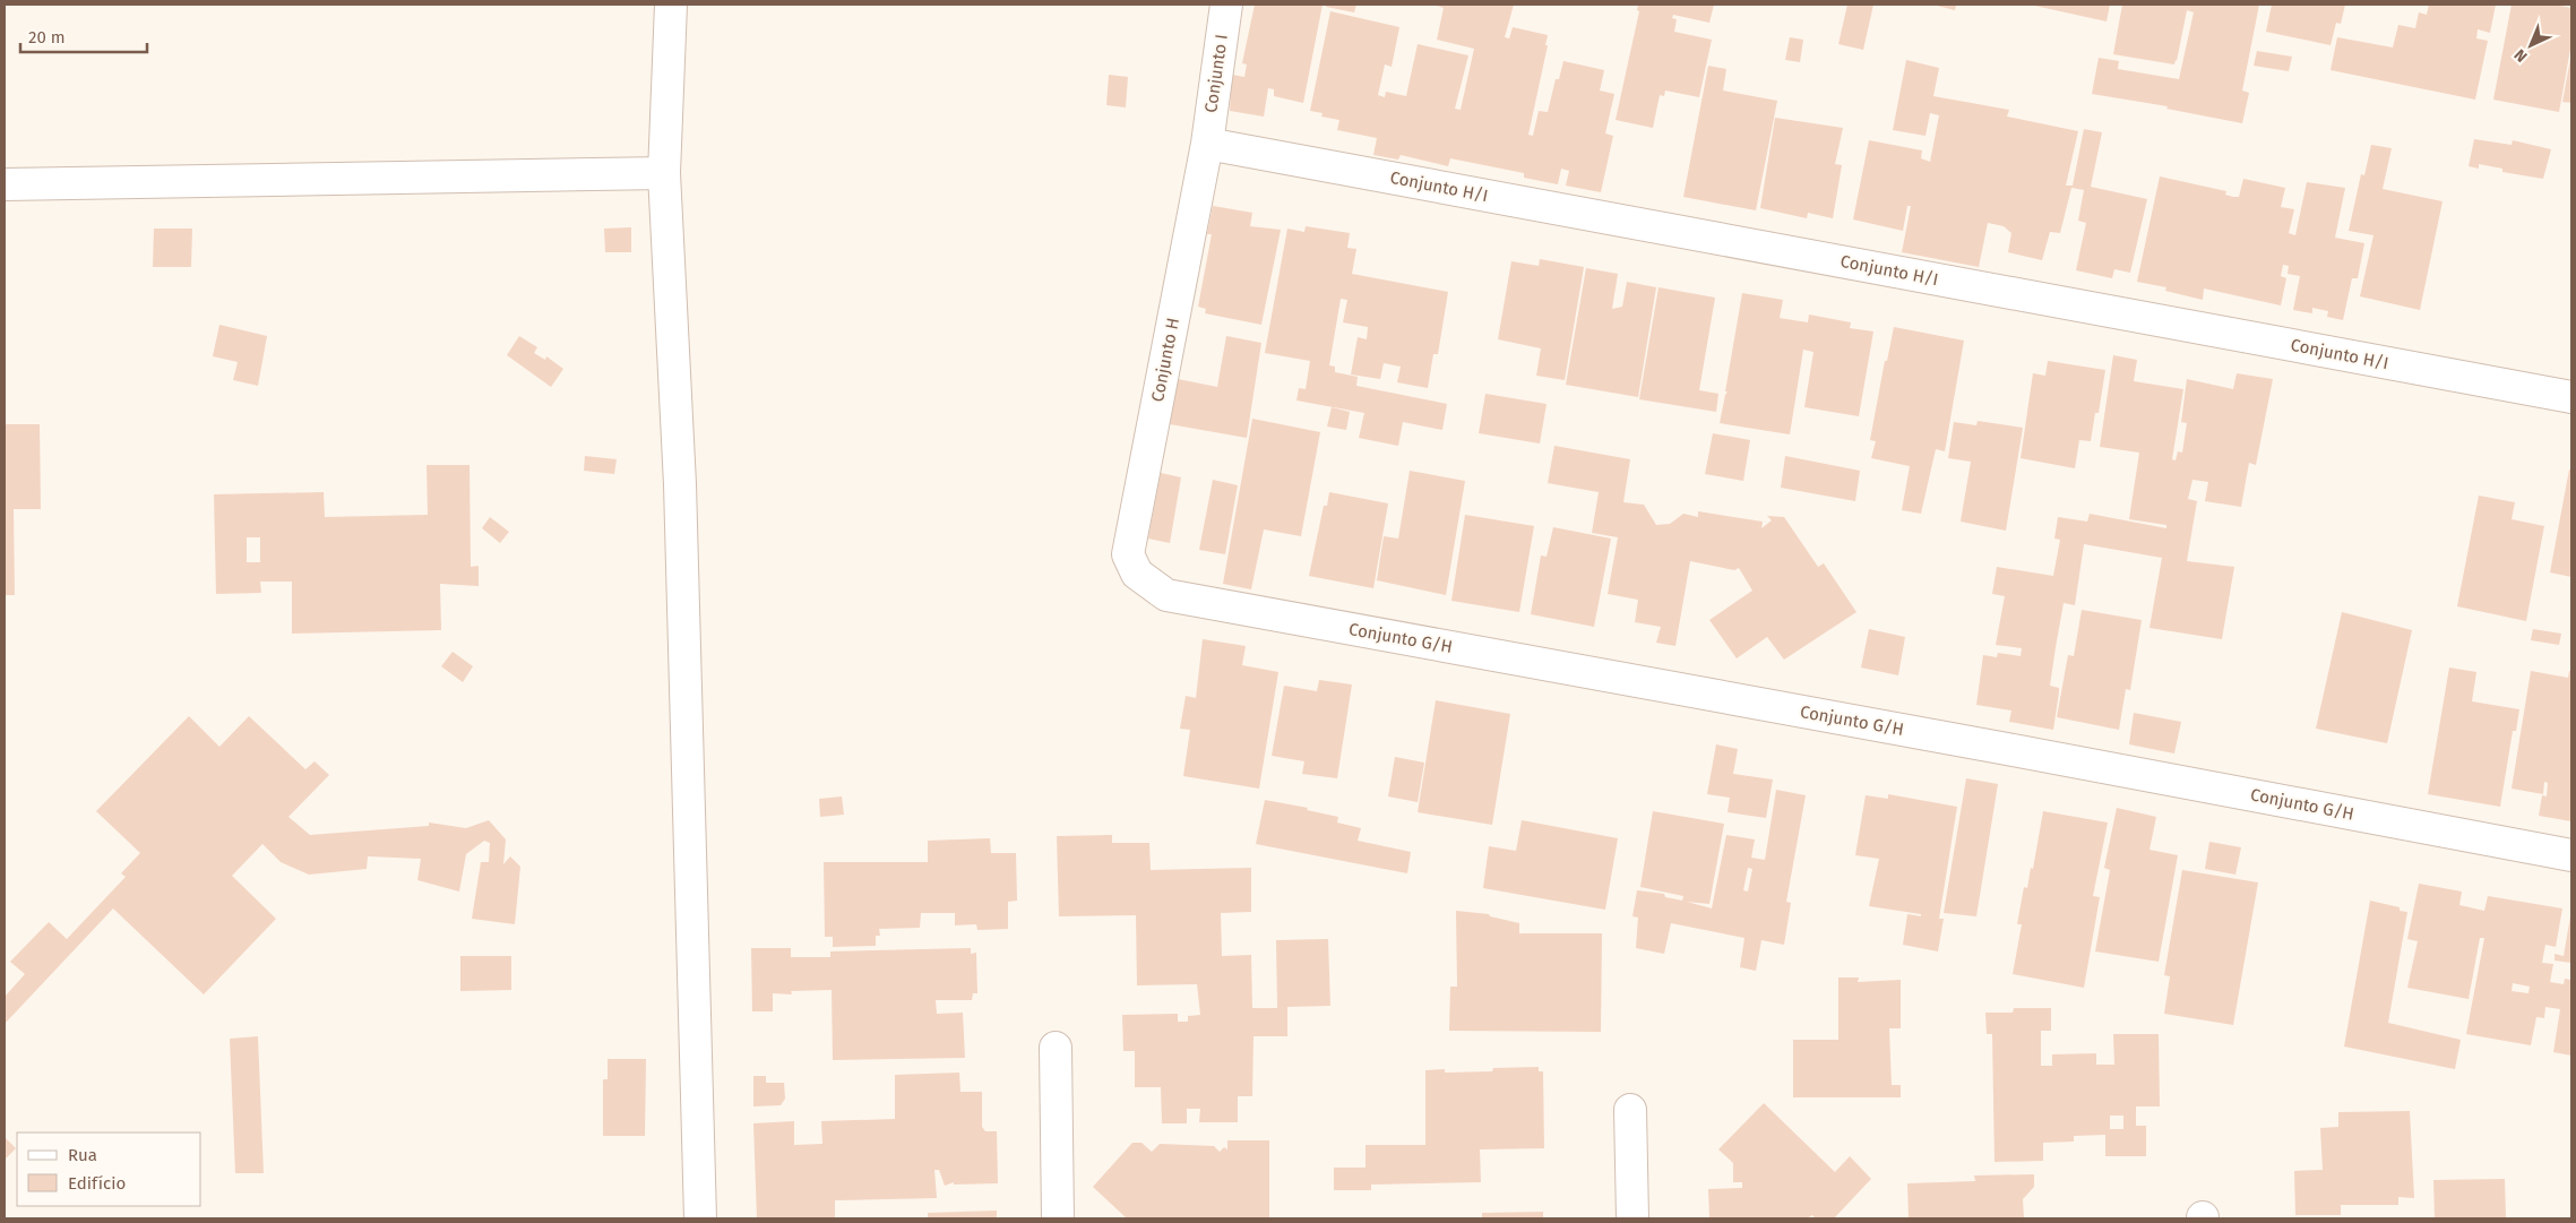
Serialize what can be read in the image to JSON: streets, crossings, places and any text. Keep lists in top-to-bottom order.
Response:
{
  "streets": {
    "street": [
      "Conjunto I",
      "Conjunto H/I",
      "Conjunto H",
      "Conjunto G/H"
    ]
  },
  "crossings": [
    ["Conjunto I", "Conjunto H/I"],
    ["Conjunto I", "Conjunto H"],
    ["Conjunto H/I", "Conjunto H"],
    ["Conjunto H", "Conjunto G/H"]
  ],
  "legend": ["Rua", "Edifício"],
  "scale_bar": "20 m",
  "north": "bottom left"
}
